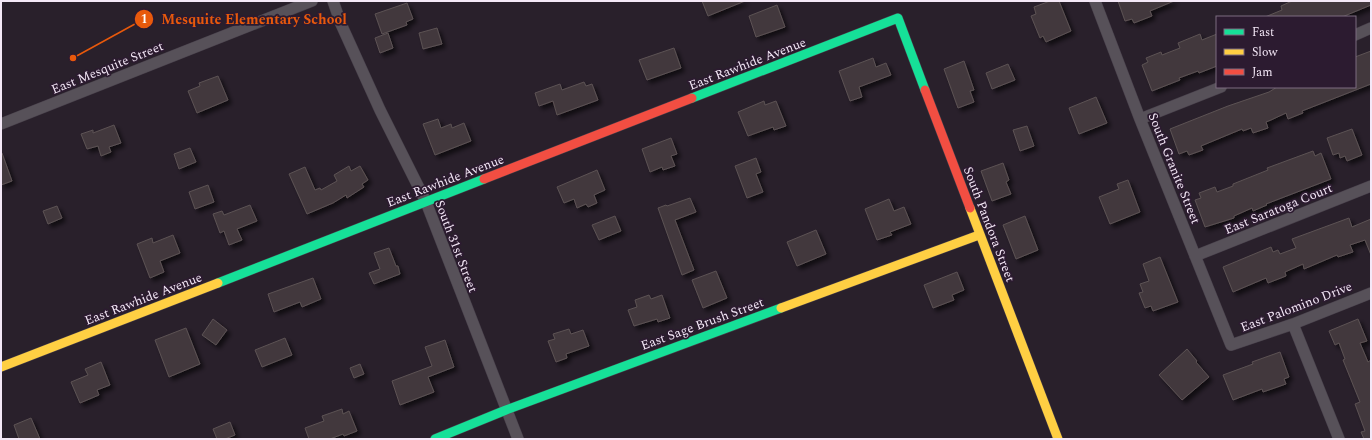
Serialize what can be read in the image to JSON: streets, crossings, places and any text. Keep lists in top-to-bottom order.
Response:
{
  "streets": {
    "street": [
      "East Rawhide Avenue",
      "East Mesquite Street",
      "South Granite Street",
      "East Saratoga Court",
      "South Pandora Street",
      "South 31st Street",
      "East Palomino Drive",
      "East Sage Brush Street"
    ]
  },
  "crossings": [
    ["East Rawhide Avenue", "South Pandora Street"],
    ["East Rawhide Avenue", "South 31st Street"],
    ["South Granite Street", "East Saratoga Court"],
    ["South Granite Street", "East Palomino Drive"],
    ["South Pandora Street", "East Sage Brush Street"],
    ["South 31st Street", "East Sage Brush Street"]
  ],
  "places": ["Mesquite Elementary School"],
  "legend": ["Fast", "Slow", "Jam"]
}
